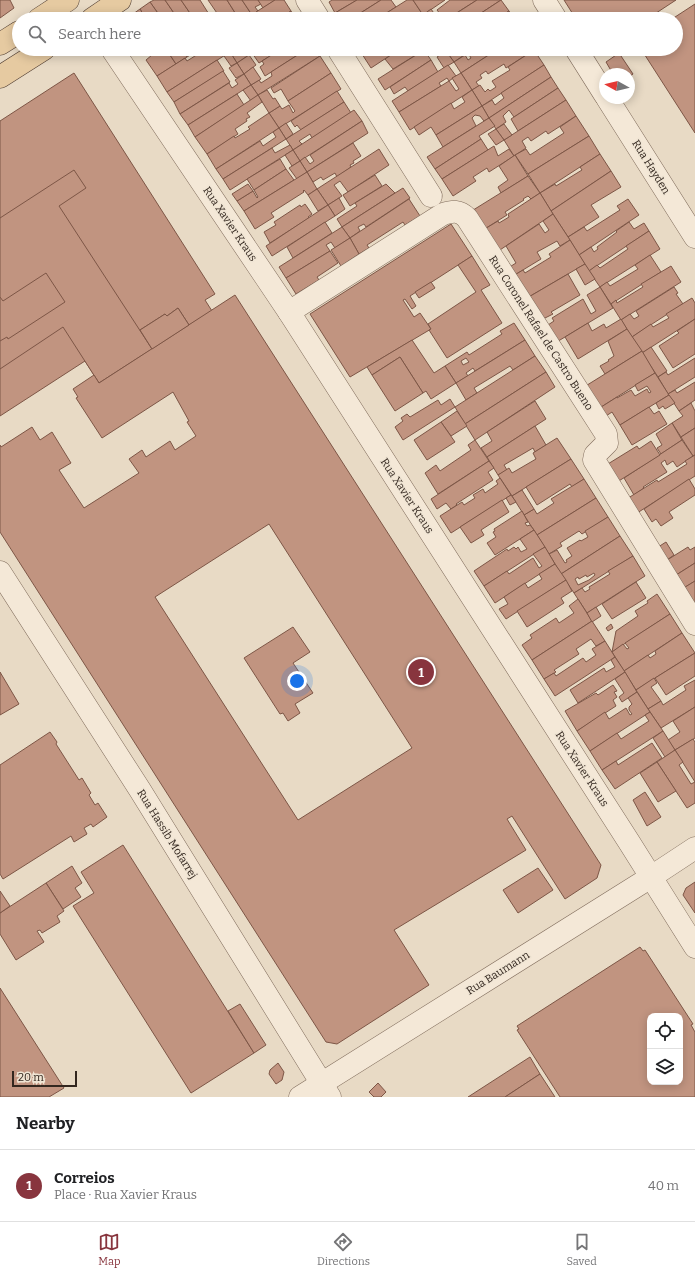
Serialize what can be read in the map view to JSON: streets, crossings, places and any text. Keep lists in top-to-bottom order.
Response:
{
  "streets": {
    "street": [
      "Rua Hayden",
      "Rua Xavier Kraus",
      "Rua Coronel Rafael de Castro Bueno",
      "Rua Hassib Mofarrej",
      "Rua Baumann"
    ]
  },
  "crossings": [
    ["Rua Xavier Kraus", "Rua Coronel Rafael de Castro Bueno"],
    ["Rua Xavier Kraus", "Rua Baumann"],
    ["Rua Hassib Mofarrej", "Rua Baumann"]
  ],
  "scale_bar": "20 m",
  "north": "left",
  "page": {
    "search": "Search here",
    "pins": "1",
    "scale": "20 m",
    "heading": "Nearby",
    "list": [
      {
        "mark": "1",
        "name": "Correios",
        "note": "Place · Rua Xavier Kraus",
        "value": "40 m"
      }
    ],
    "nav": ["Map", "Directions", "Saved"]
  }
}
